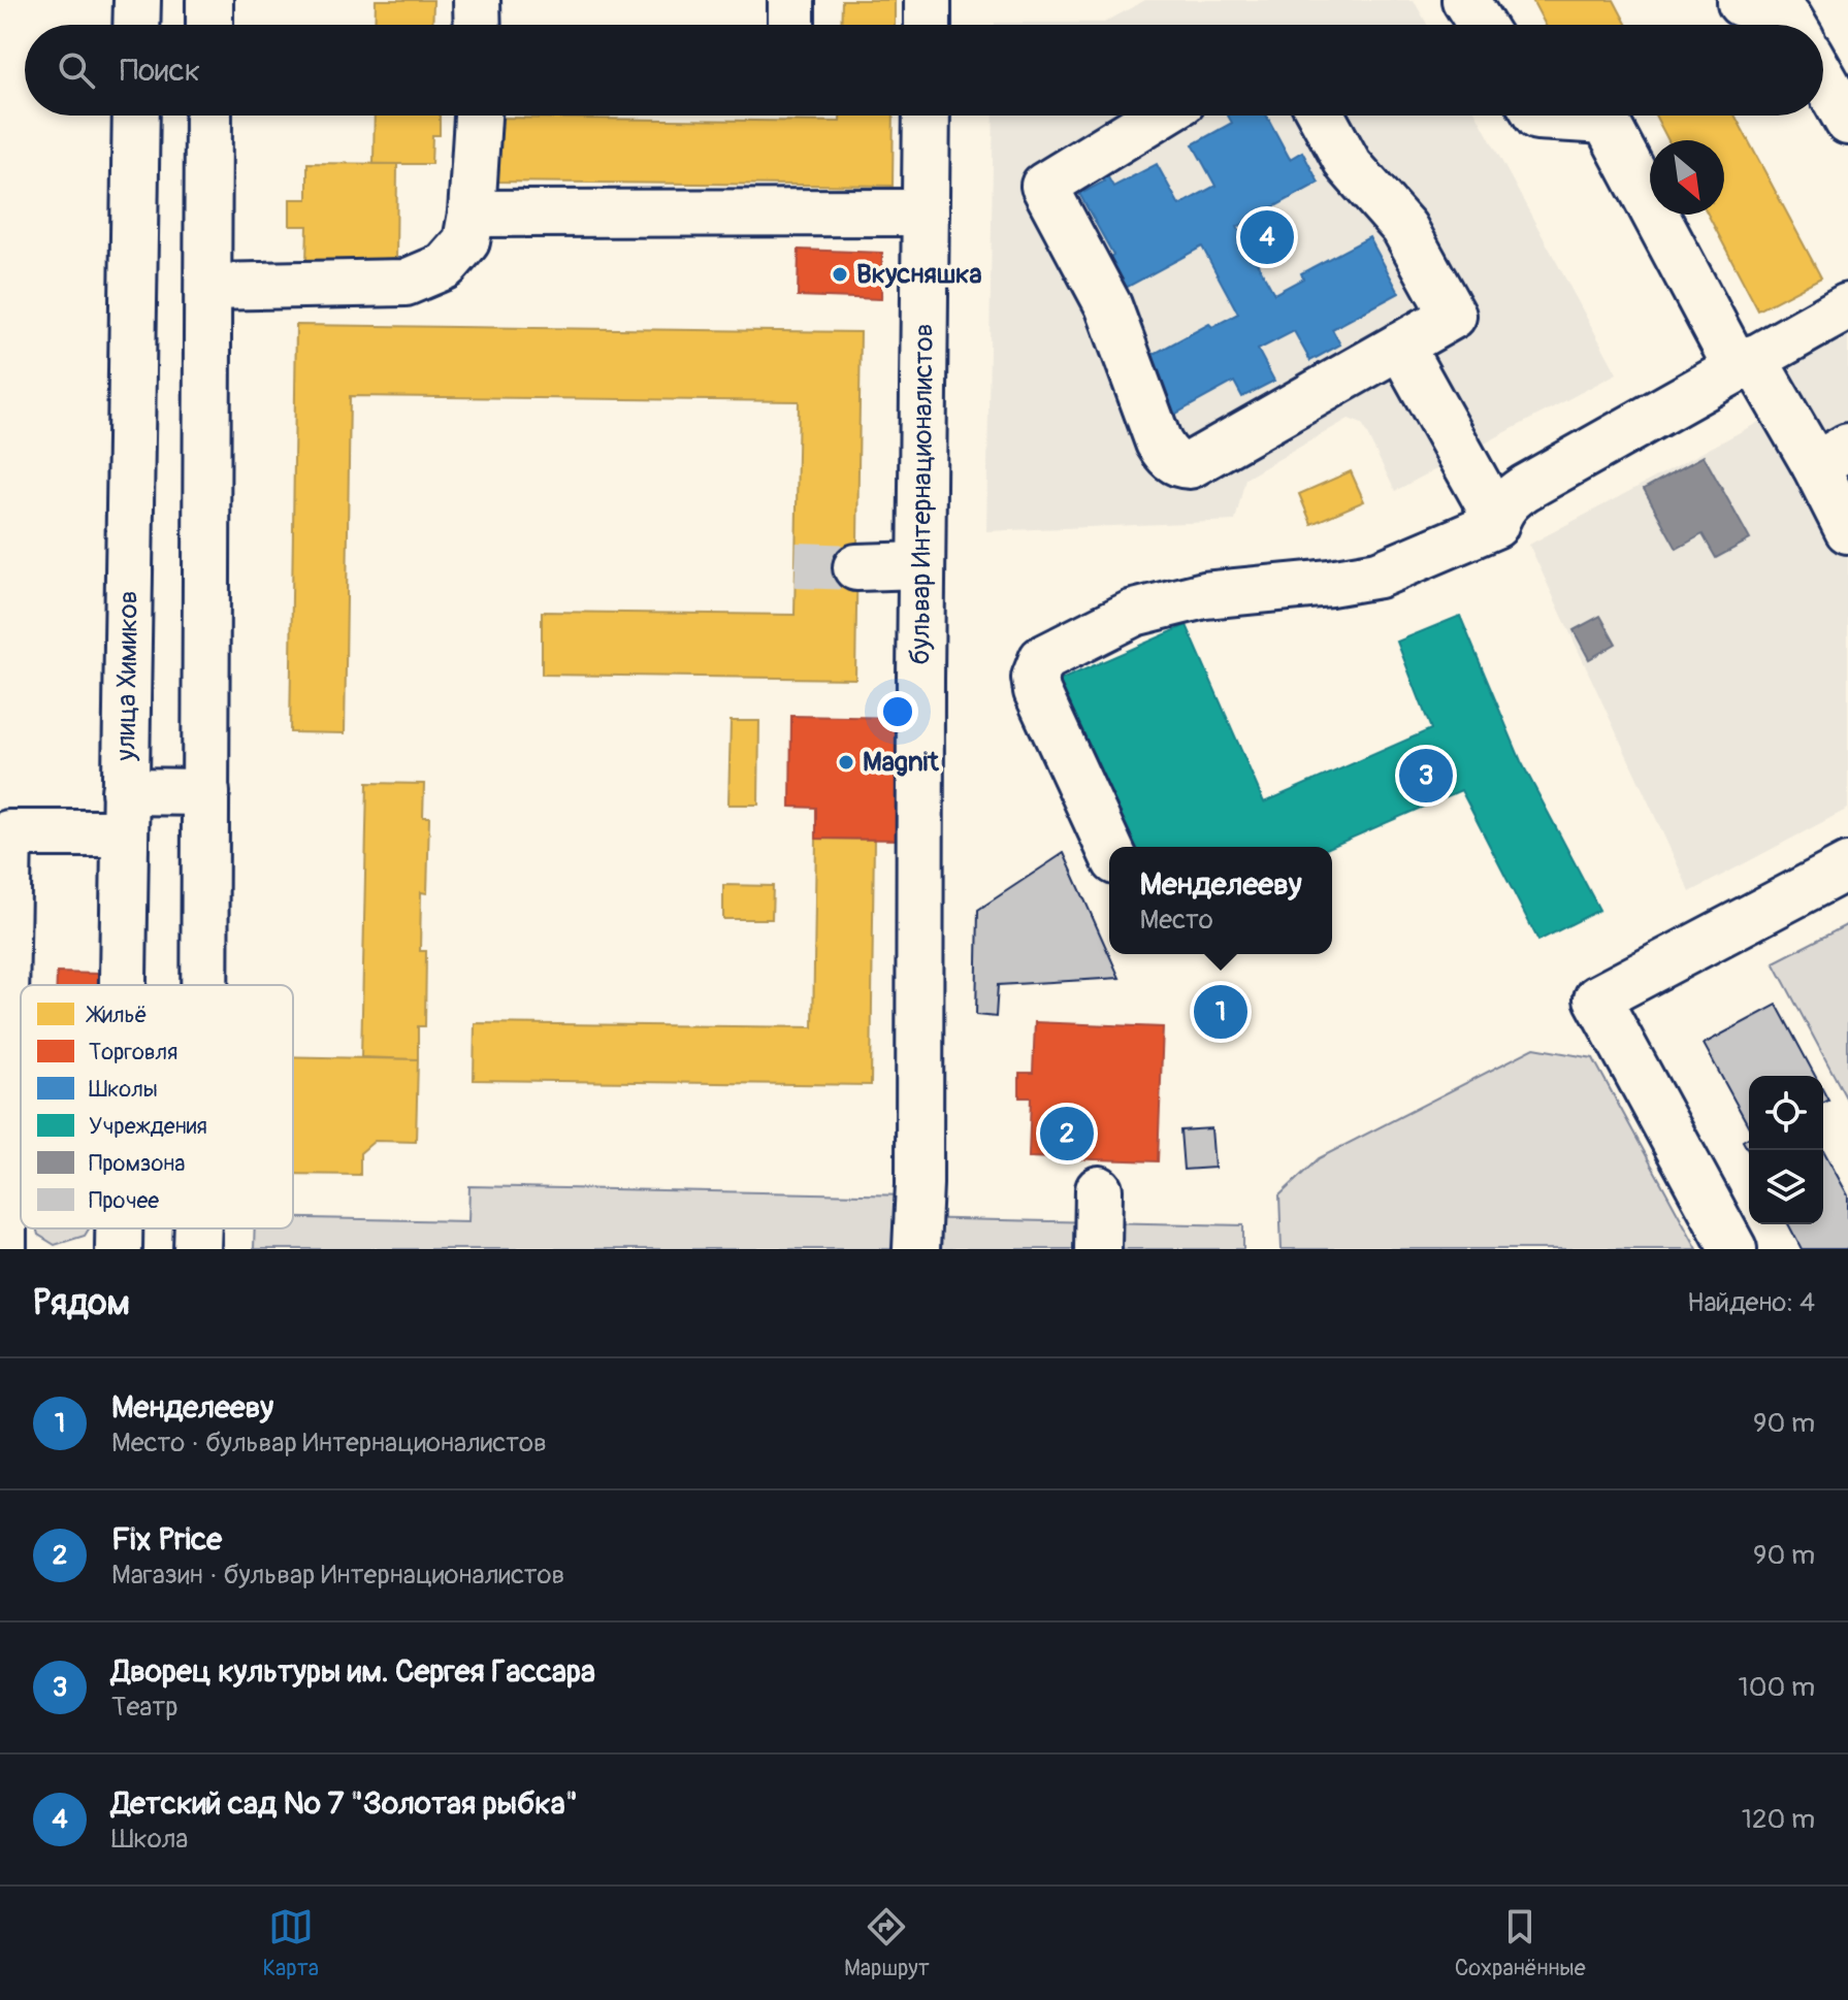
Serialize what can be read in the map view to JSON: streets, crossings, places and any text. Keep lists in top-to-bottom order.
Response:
{
  "streets": {
    "street": ["бульвар Интернационалистов", "улица Химиков"]
  },
  "places": ["Вкусняшка", "Magnit"],
  "legend": [
    "Жильё",
    "Торговля",
    "Школы",
    "Учреждения",
    "Промзона",
    "Прочее"
  ],
  "north": "bottom right",
  "page": {
    "search": "Поиск",
    "pins": [
      "4",
      "3",
      "1",
      "2"
    ],
    "popup": ["Менделееву", "Место"],
    "heading": ["Рядом", "Найдено: 4"],
    "list": [
      {
        "mark": "1",
        "name": "Менделееву",
        "note": "Место · бульвар Интернационалистов",
        "value": "90 m"
      },
      {
        "mark": "2",
        "name": "Fix Price",
        "note": "Магазин · бульвар Интернационалистов",
        "value": "90 m"
      },
      {
        "mark": "3",
        "name": "Дворец культуры им. Сергея Гассара",
        "note": "Театр",
        "value": "100 m"
      },
      {
        "mark": "4",
        "name": "Детский сад № 7 \"Золотая рыбка\"",
        "note": "Школа",
        "value": "120 m"
      }
    ],
    "nav": ["Карта", "Маршрут", "Сохранённые"]
  }
}
